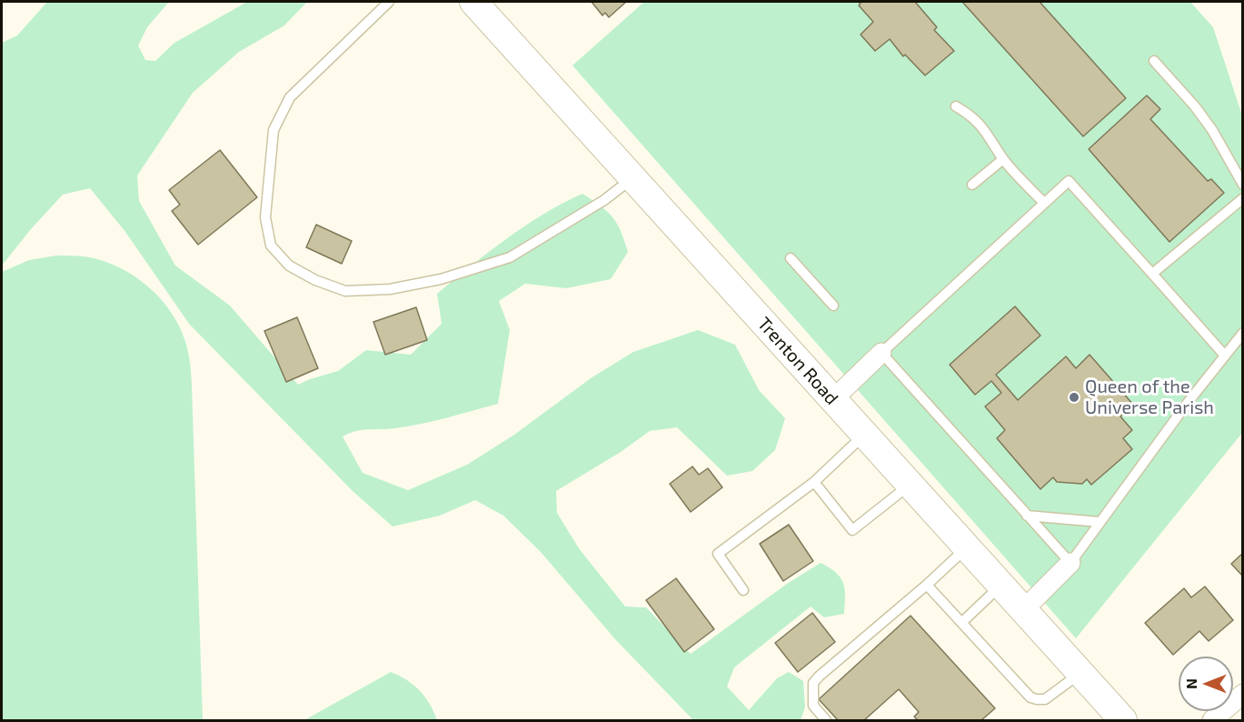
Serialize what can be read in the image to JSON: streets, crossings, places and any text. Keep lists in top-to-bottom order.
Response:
{
  "streets": {
    "main road": ["Trenton Road"]
  },
  "places": ["Queen of the Universe Parish"],
  "north": "left"
}
